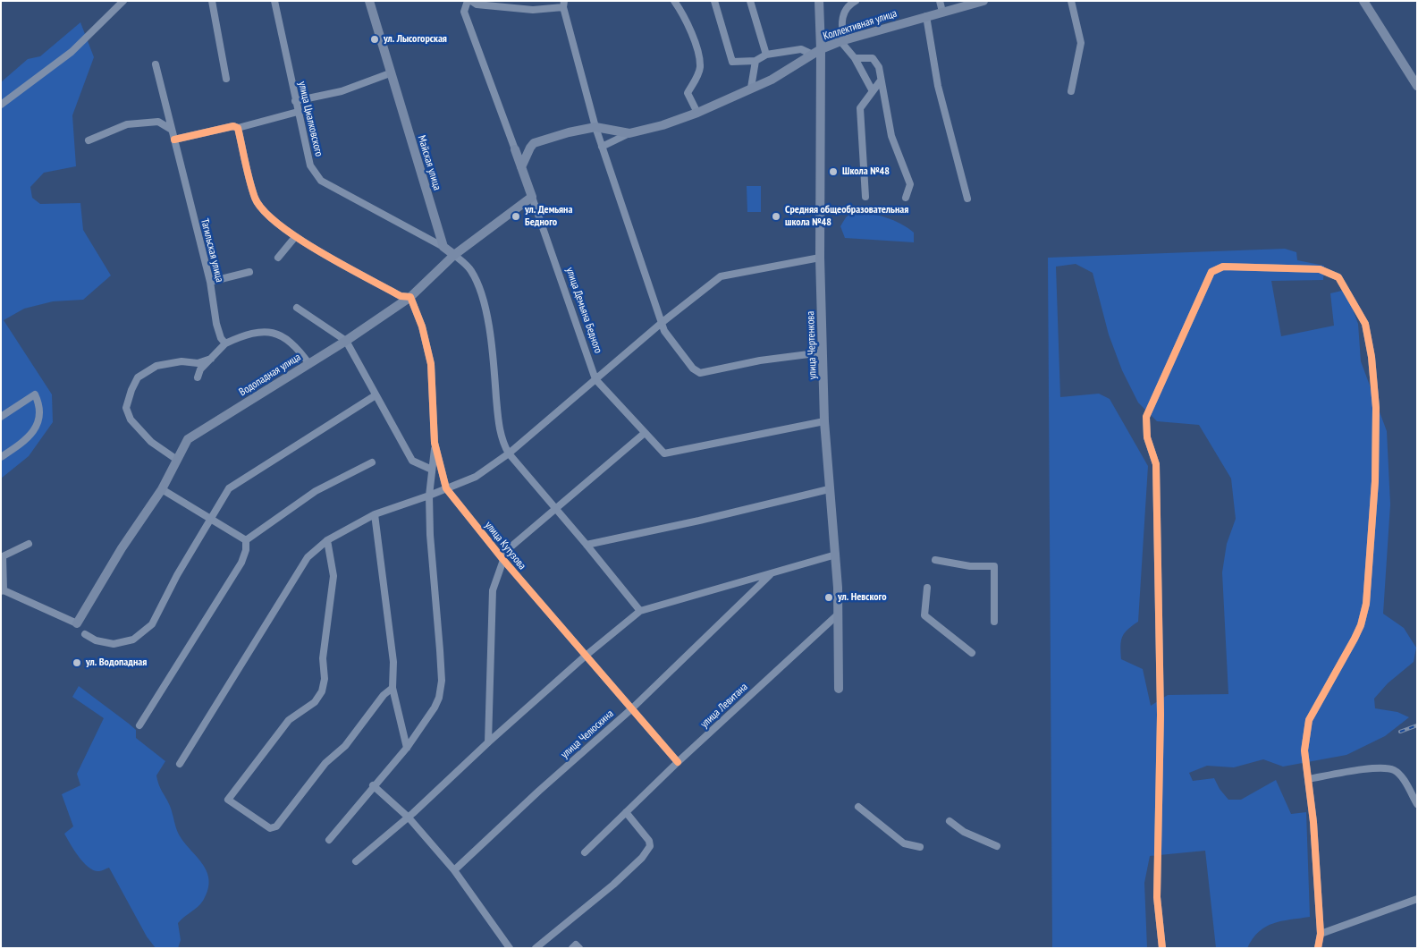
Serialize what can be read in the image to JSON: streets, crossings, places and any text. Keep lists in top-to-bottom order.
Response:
{
  "streets": {
    "street": [
      "Коллективная улица",
      "улица Циалковского",
      "Майская улица",
      "Тагильская улица",
      "улица Демьяна Бедного",
      "улица Чертенкова",
      "Водопадная улица",
      "улица Кутузова",
      "улица Левитана",
      "улица Челюскина"
    ]
  },
  "crossings": [
    ["Коллективная улица", "улица Чертенкова"],
    ["улица Циалковского", "Майская улица"],
    ["улица Демьяна Бедного", "улица Чертенкова"],
    ["улица Демьяна Бедного", "Водопадная улица"],
    ["улица Чертенкова", "улица Левитана"],
    ["Водопадная улица", "улица Кутузова"],
    ["улица Кутузова", "улица Левитана"],
    ["улица Кутузова", "улица Челюскина"]
  ],
  "places": [
    "ул. Лысогорская",
    "Школа №48",
    "ул. Демьяна Бедного",
    "Средняя общеобразовательная школа №48",
    "ул. Невского",
    "ул. Водопадная"
  ]
}
